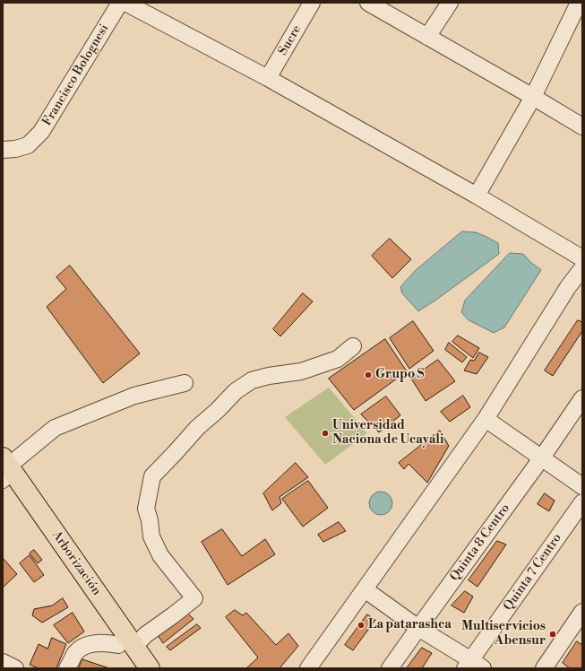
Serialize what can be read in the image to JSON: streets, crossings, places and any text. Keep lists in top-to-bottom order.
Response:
{
  "streets": {
    "main road": ["Arborización"],
    "street": [
      "Sucre",
      "Francisco Bolognesi",
      "Quinta 8 Centro",
      "Quinta 7 Centro"
    ]
  },
  "places": [
    "Grupo S",
    "Universidad Naciona de Ucayali",
    "La patarashca",
    "Multiservicios Abensur"
  ]
}
